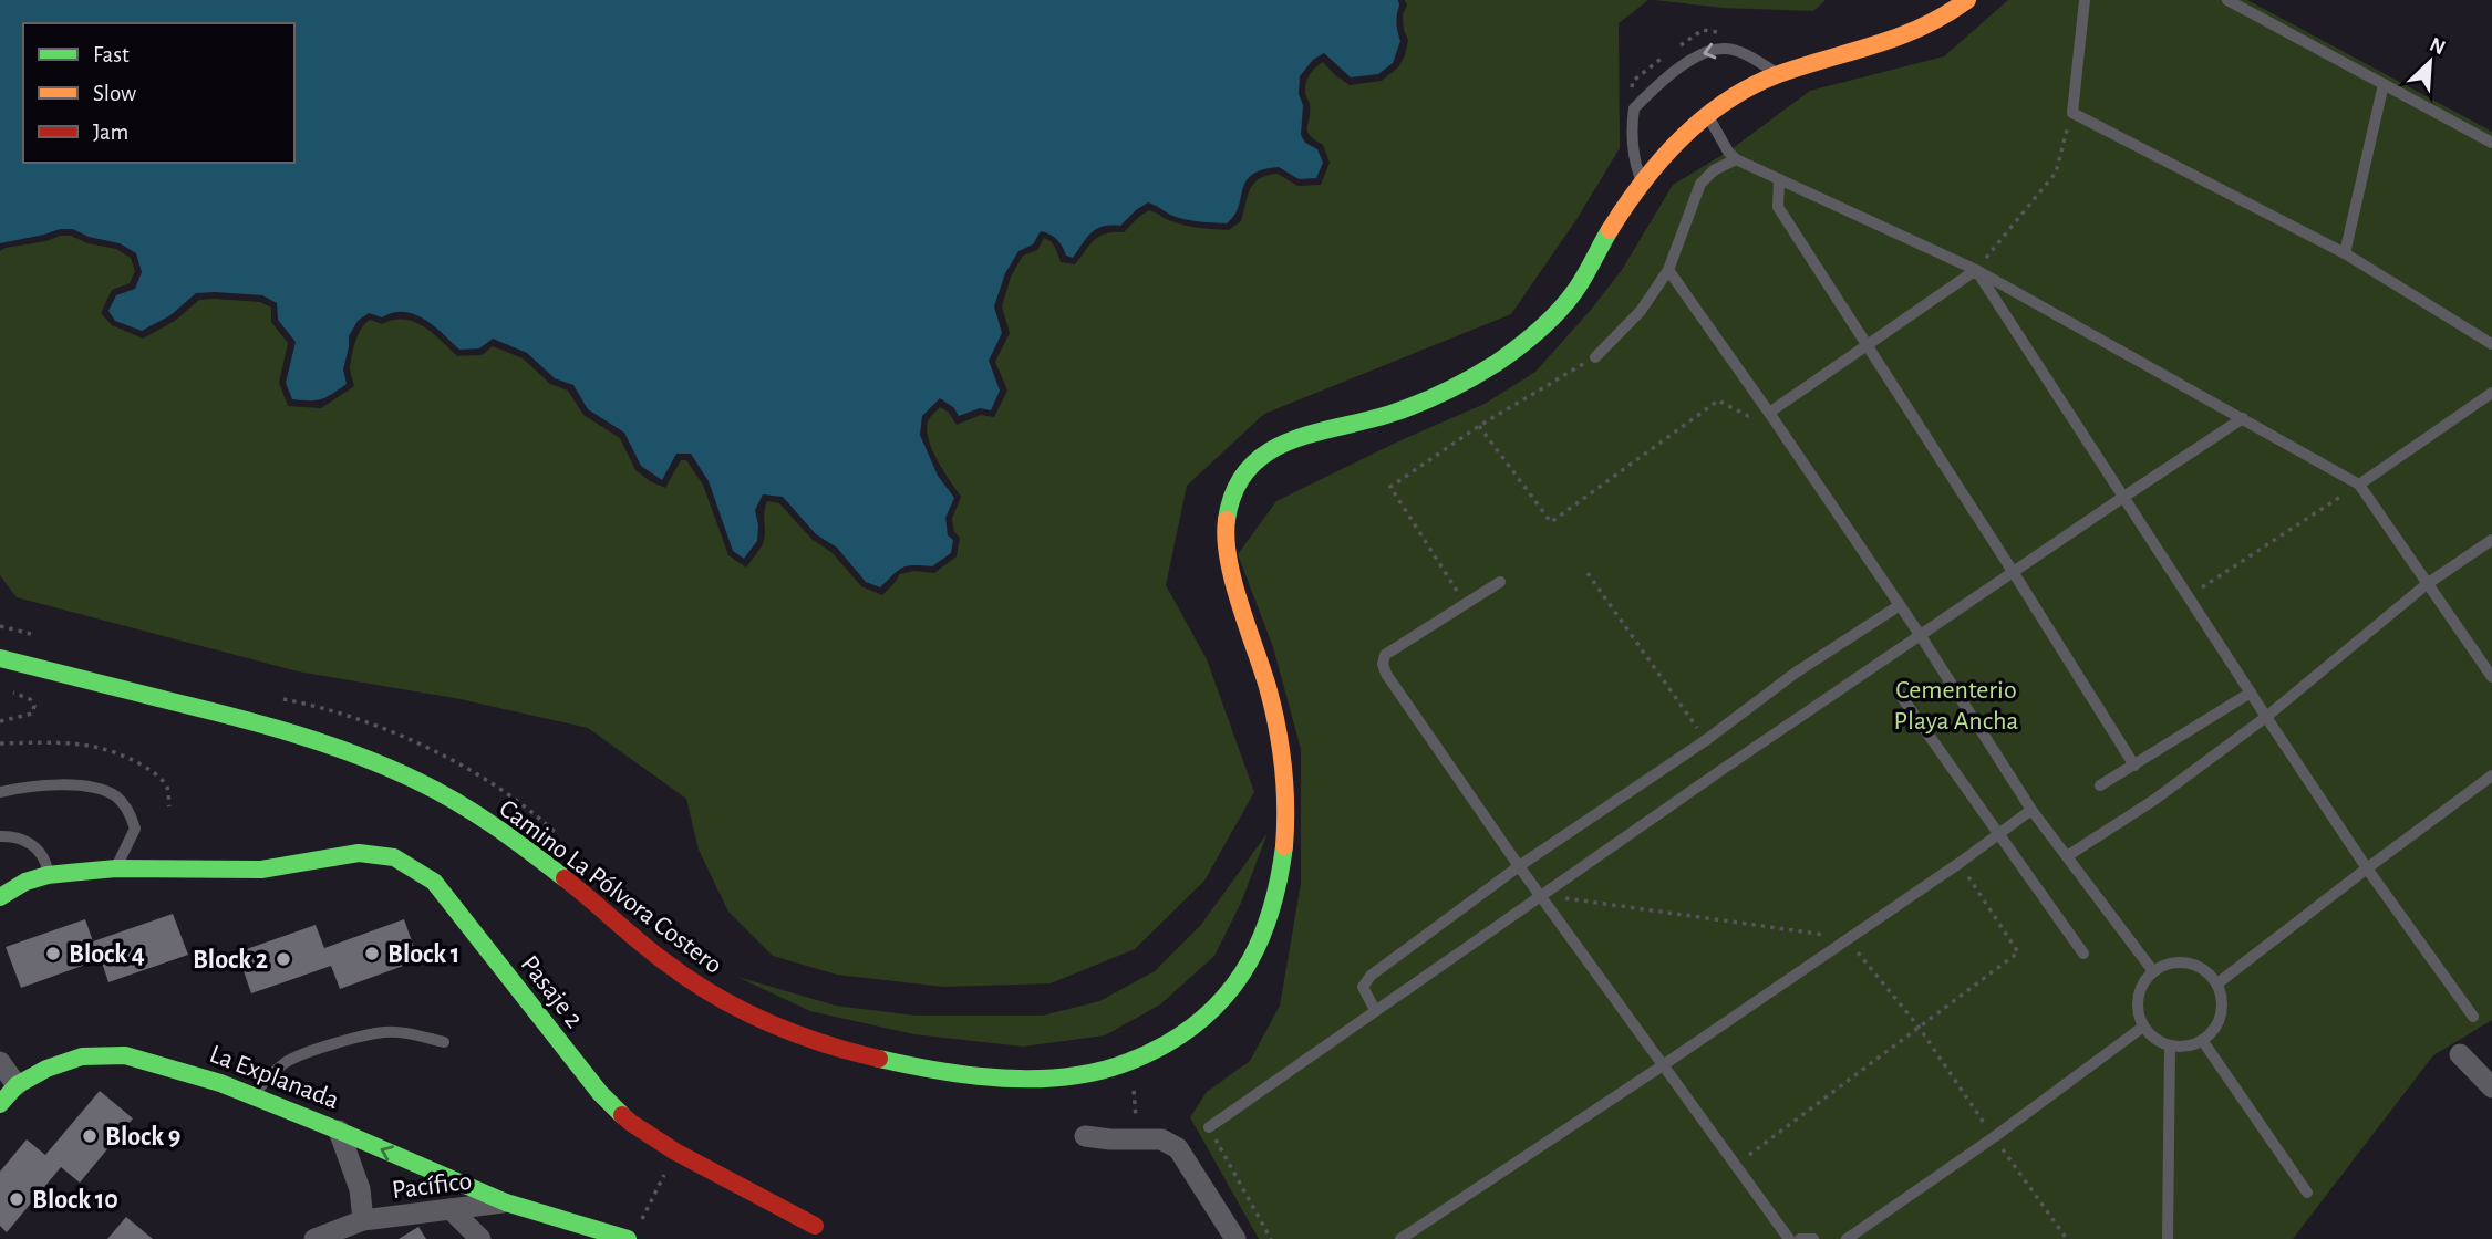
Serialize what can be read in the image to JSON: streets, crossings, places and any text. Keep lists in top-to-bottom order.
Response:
{
  "streets": {
    "main road": ["Camino La Pólvora Costero", "Pasaje 2", "La Explanada"],
    "street": ["Pacífico"]
  },
  "crossings": [
    ["La Explanada", "Pacífico"]
  ],
  "parks": ["Cementerio Playa Ancha"],
  "places": [
    "Block 4",
    "Block 1",
    "Block 2",
    "Block 9",
    "Block 10"
  ],
  "legend": ["Fast", "Slow", "Jam"],
  "north": "top right"
}
